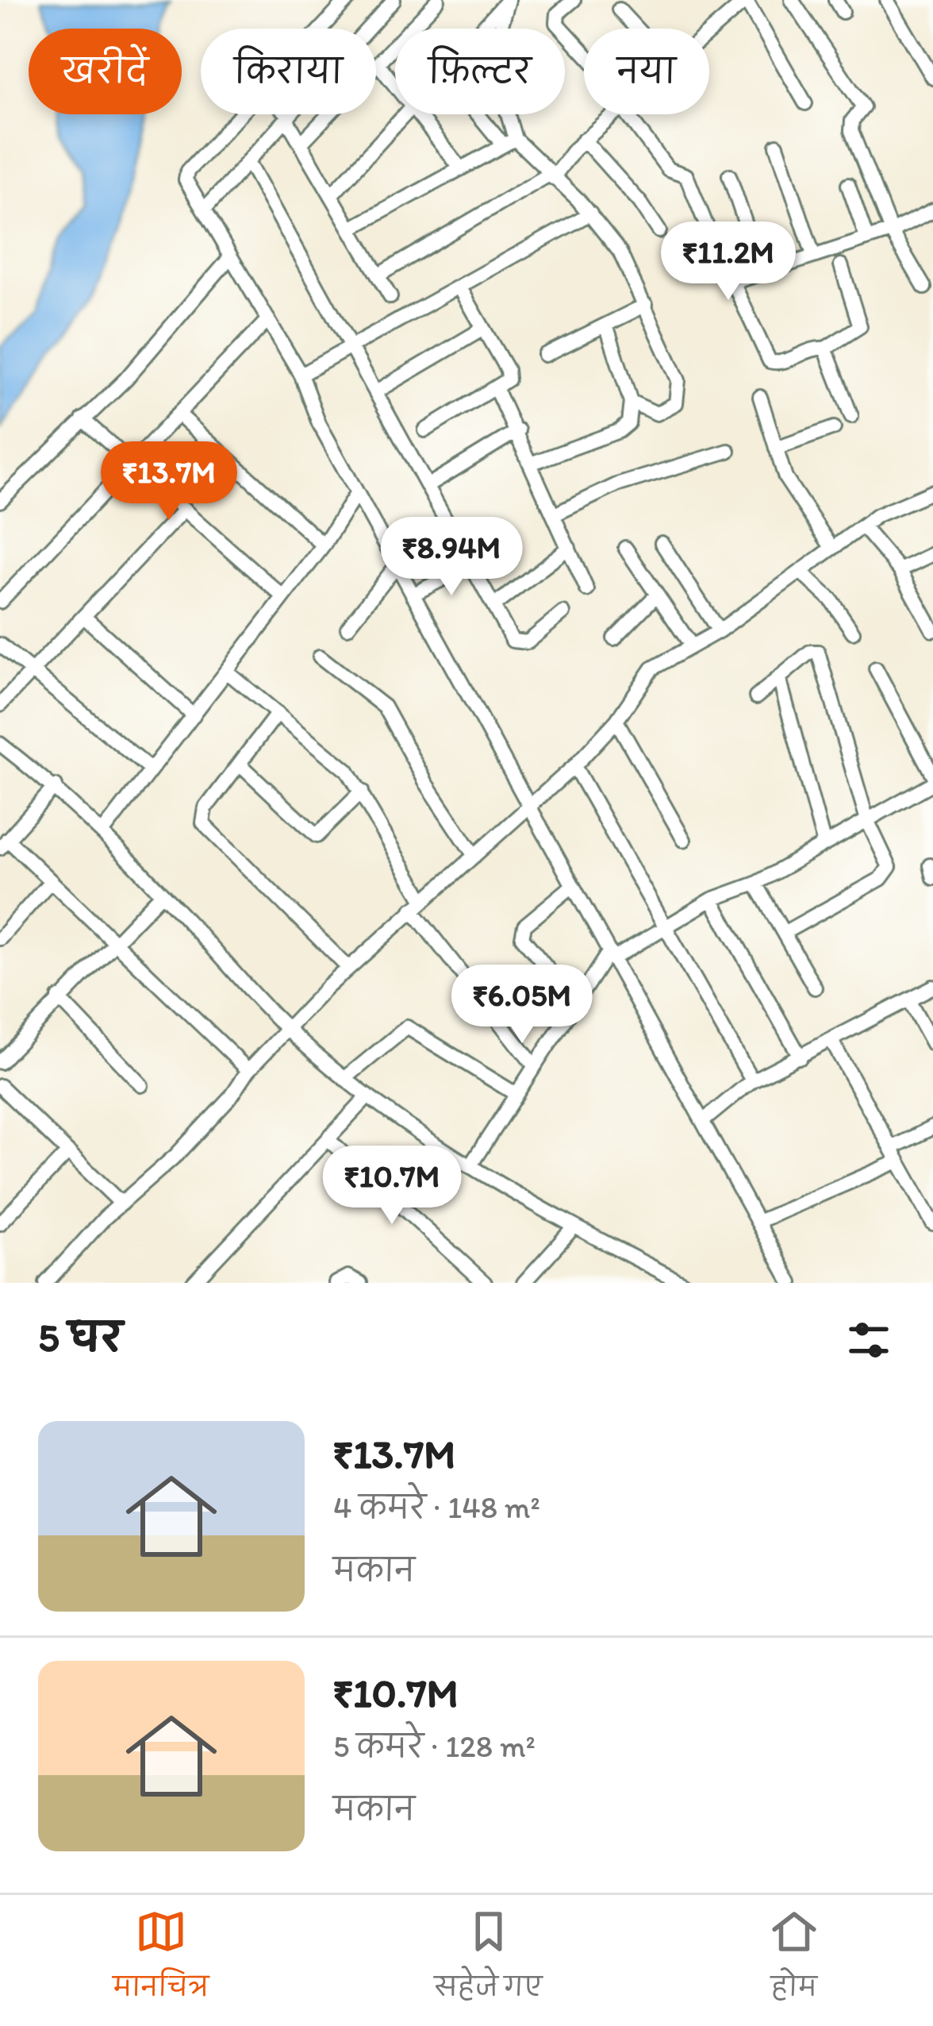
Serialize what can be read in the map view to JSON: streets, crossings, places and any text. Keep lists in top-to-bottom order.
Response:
{
  "page": {
    "chip": [
      "खरीदें",
      "किराया",
      "फ़िल्टर",
      "नया"
    ],
    "price": [
      "₹11.2M",
      "₹13.7M",
      "₹8.94M",
      "₹6.05M",
      "₹10.7M"
    ],
    "heading": "5 घर",
    "list": [
      {
        "name": "₹13.7M",
        "note": "4 कमरे · 148 m² · मकान"
      },
      {
        "name": "₹10.7M",
        "note": "5 कमरे · 128 m² · मकान"
      }
    ],
    "tabs": ["मानचित्र", "सहेजे गए", "होम"]
  }
}
